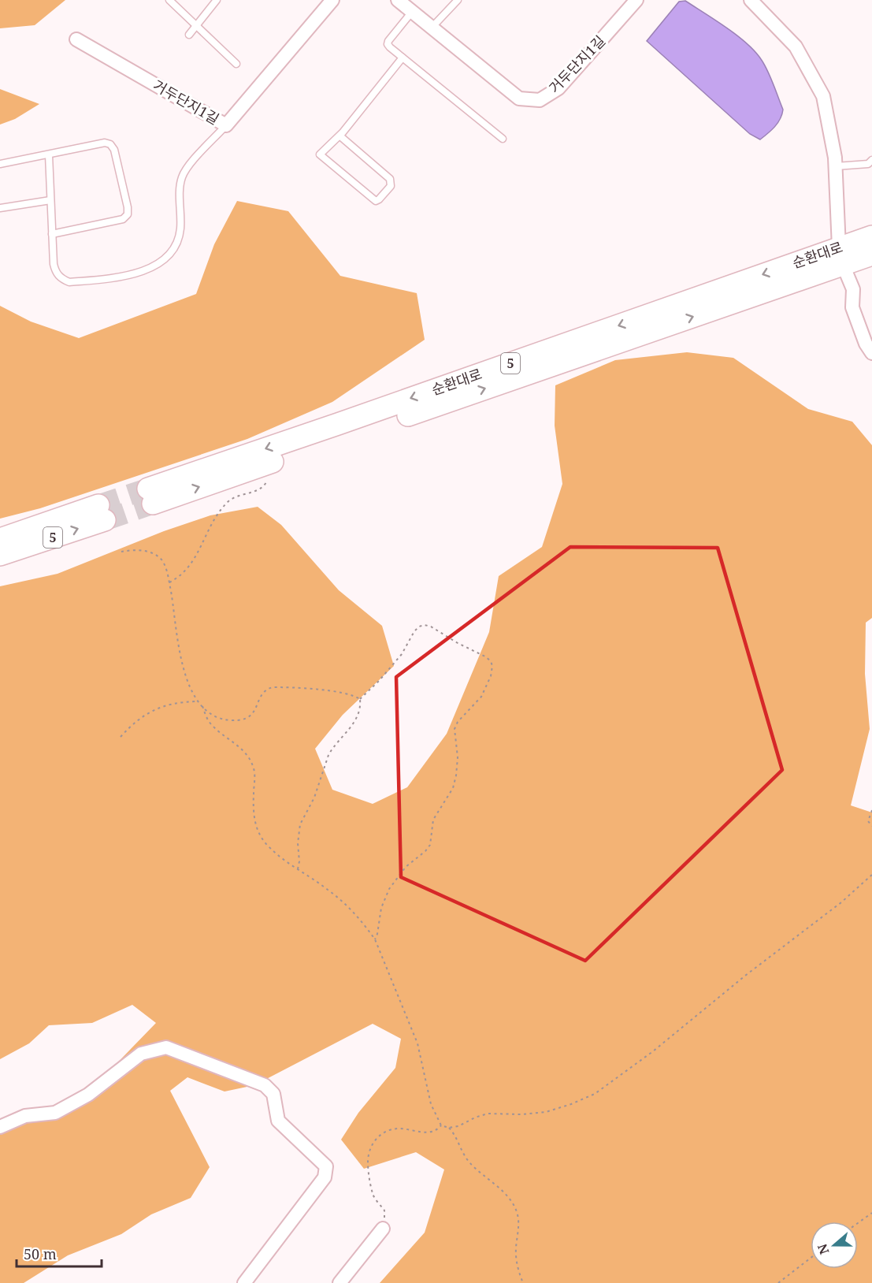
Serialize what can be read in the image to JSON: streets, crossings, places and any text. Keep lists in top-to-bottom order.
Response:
{
  "streets": {
    "main road": ["순환대로", "5"],
    "street": ["거두단지1길"]
  },
  "scale_bar": "50 m",
  "north": "left"
}
